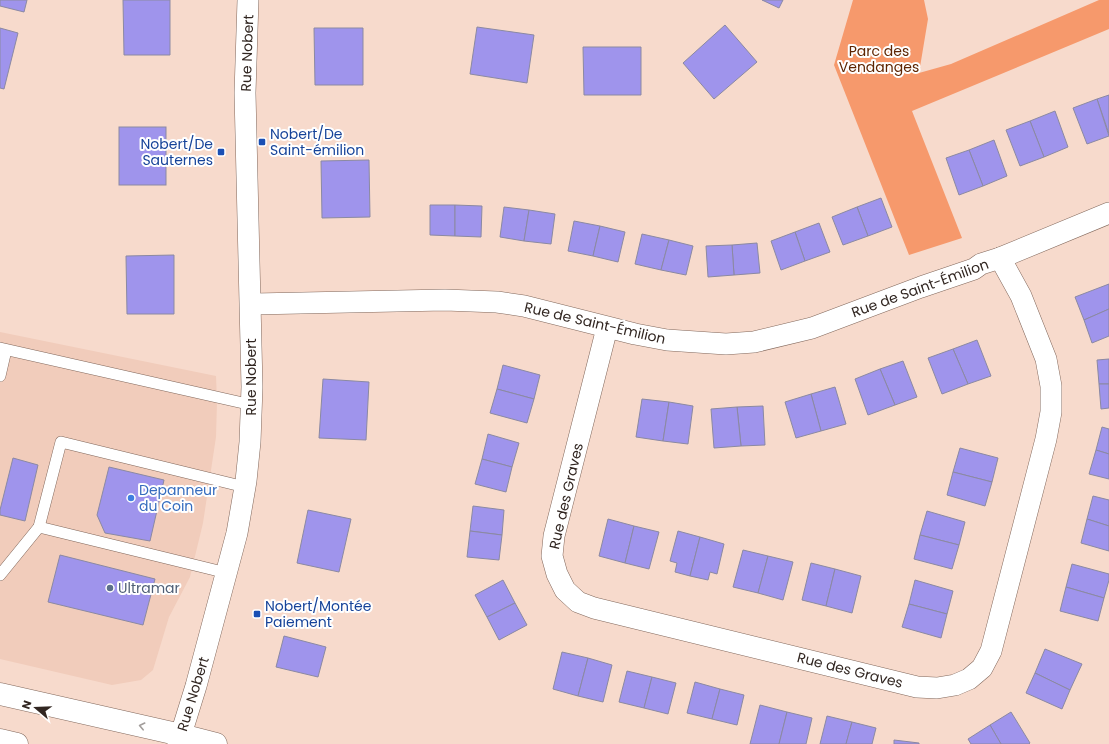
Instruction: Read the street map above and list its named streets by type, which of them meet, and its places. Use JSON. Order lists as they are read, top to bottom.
{
  "streets": {
    "street": ["Rue Nobert", "Rue de Saint-Émilion", "Rue des Graves"]
  },
  "crossings": [
    ["Rue Nobert", "Rue de Saint-Émilion"],
    ["Rue de Saint-Émilion", "Rue des Graves"]
  ],
  "parks": ["Parc des Vendanges"],
  "places": {
    "transit": ["Nobert/De Saint-émilion", "Nobert/De Sauternes", "Nobert/Montée Paiement"],
    "other": ["Depanneur du Coin", "Ultramar"]
  },
  "north": "left"
}
